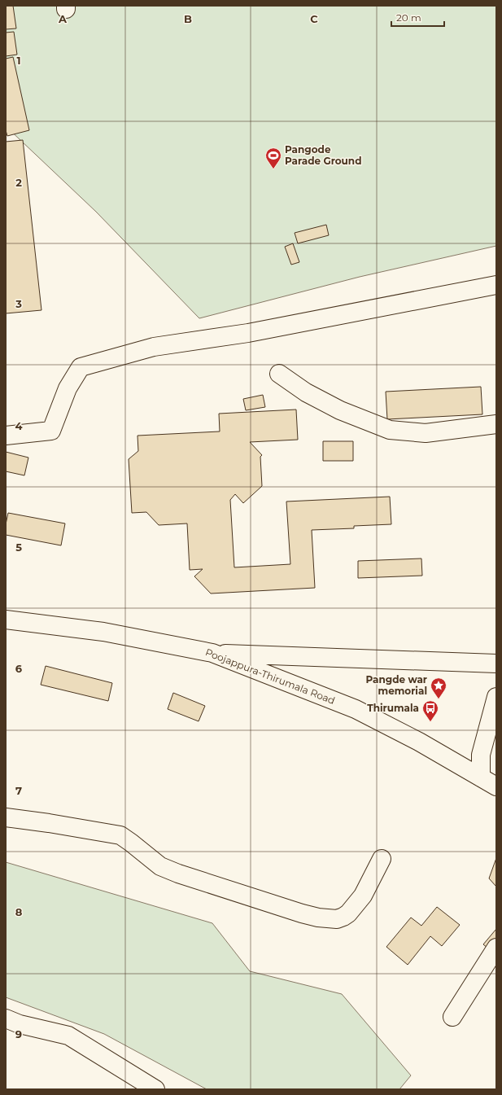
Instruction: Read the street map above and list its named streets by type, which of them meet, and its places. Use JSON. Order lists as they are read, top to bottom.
{
  "streets": {
    "main road": ["Poojappura-Thirumala Road"]
  },
  "places": {
    "sports": ["Pangode Parade Ground"],
    "place": ["Pangde war memorial"],
    "bus stop": ["Thirumala"]
  },
  "scale_bar": "20 m",
  "grid": {
    "columns": ["A", "B", "C"],
    "rows": [
      "1",
      "2",
      "3",
      "4",
      "5",
      "6",
      "7",
      "8",
      "9"
    ]
  }
}
